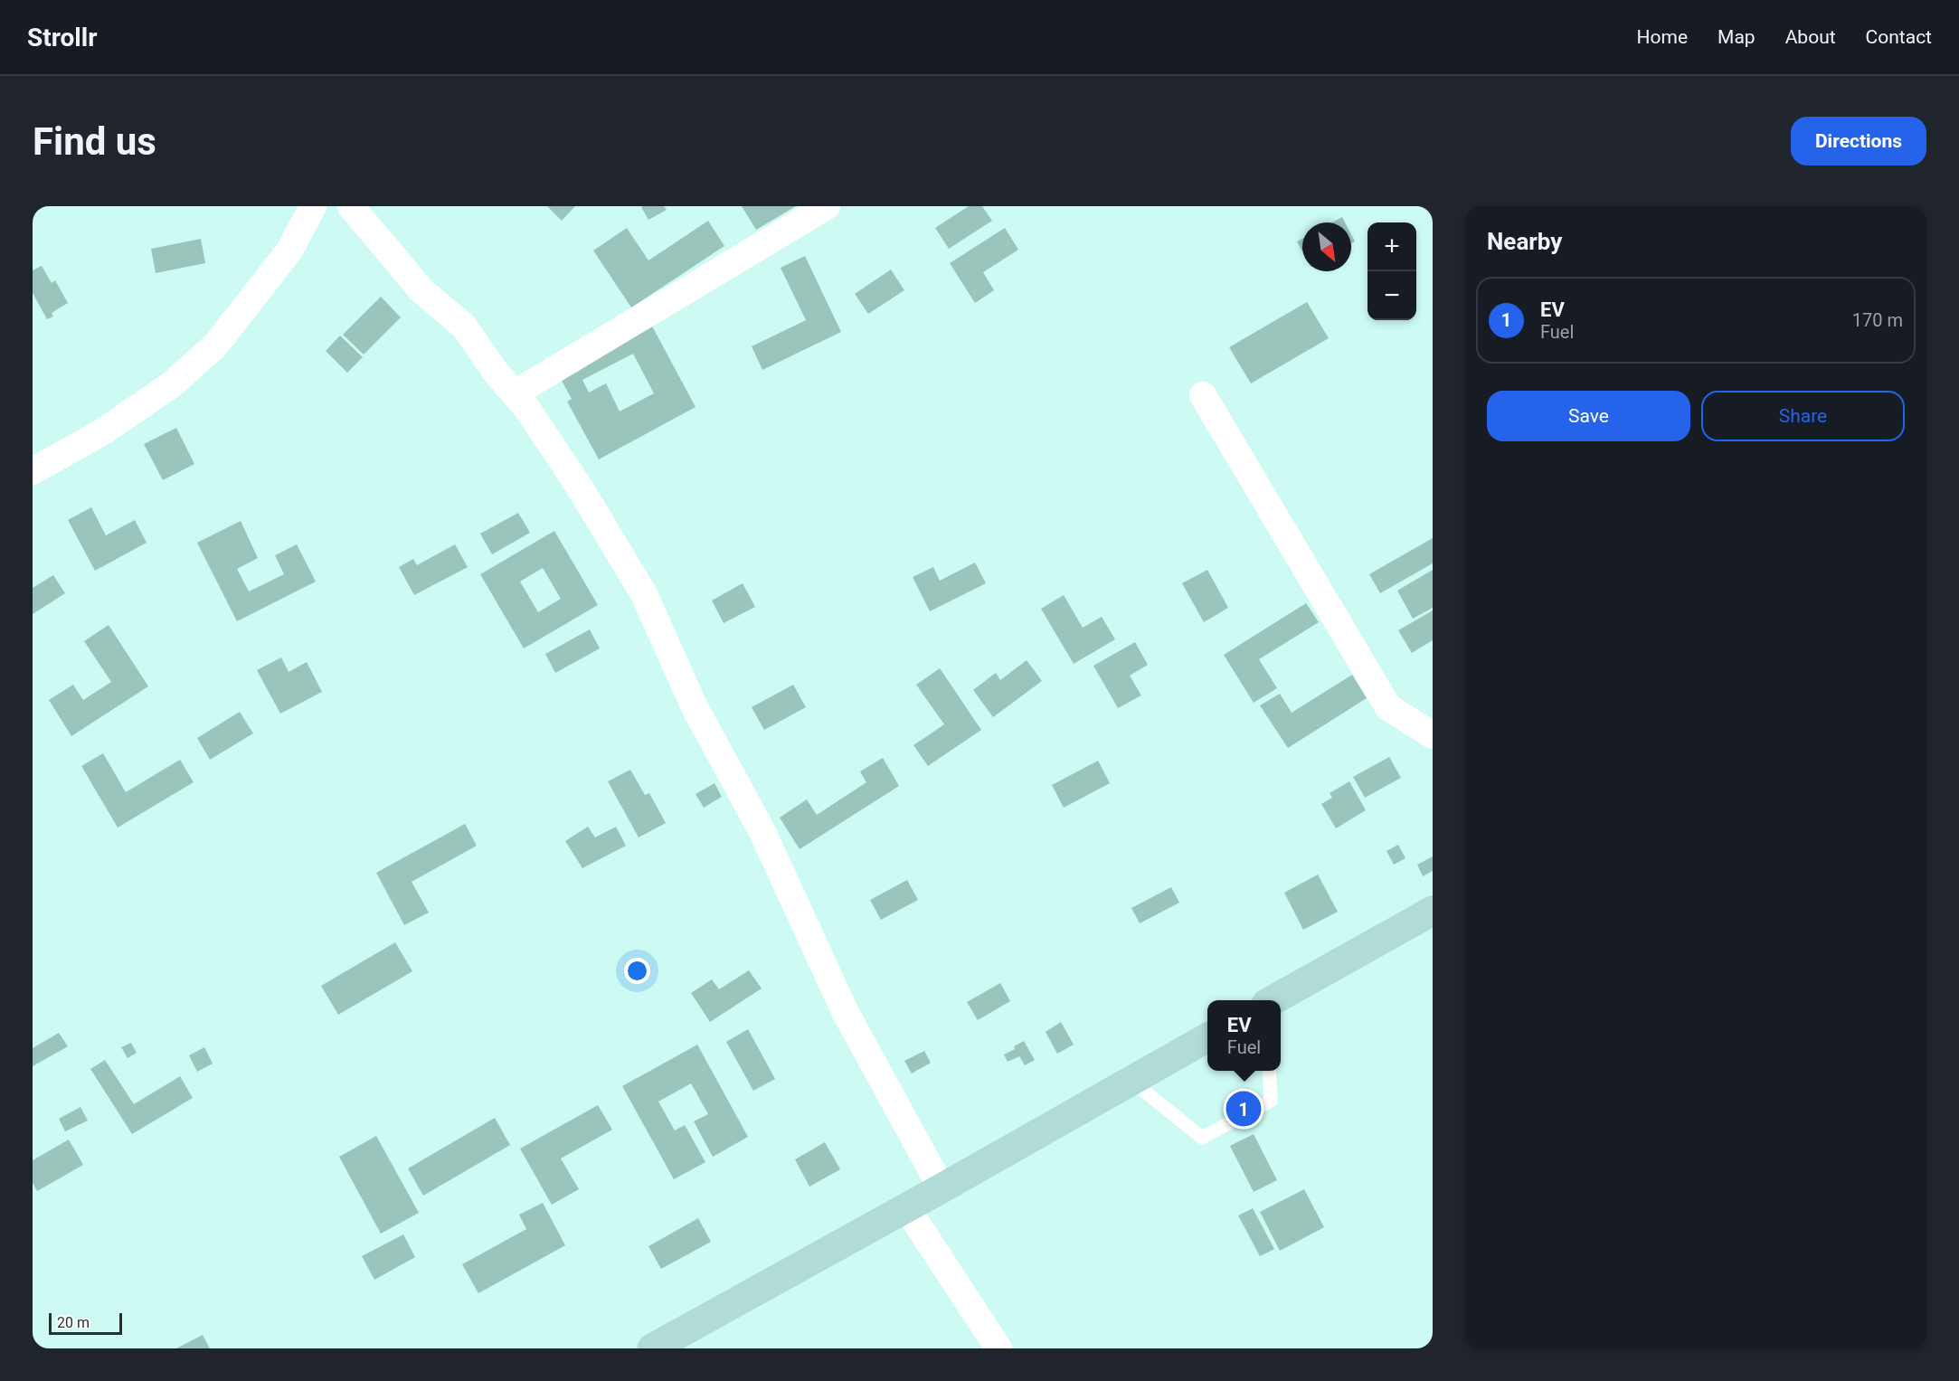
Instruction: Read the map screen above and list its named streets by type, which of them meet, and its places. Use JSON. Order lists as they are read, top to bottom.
{
  "scale_bar": "20 m",
  "north": "bottom right",
  "page": {
    "header": "Strollr",
    "nav": [
      "Home",
      "Map",
      "About",
      "Contact"
    ],
    "buttons": [
      "Directions",
      ["Save", "Share"]
    ],
    "title": "Find us",
    "heading": "Nearby",
    "map_buttons": ["+", "−"],
    "list": [
      {
        "mark": "1",
        "name": "EV",
        "note": "Fuel",
        "value": "170 m"
      }
    ],
    "popup": ["EV", "Fuel"],
    "pins": "1",
    "scale": "20 m"
  }
}
